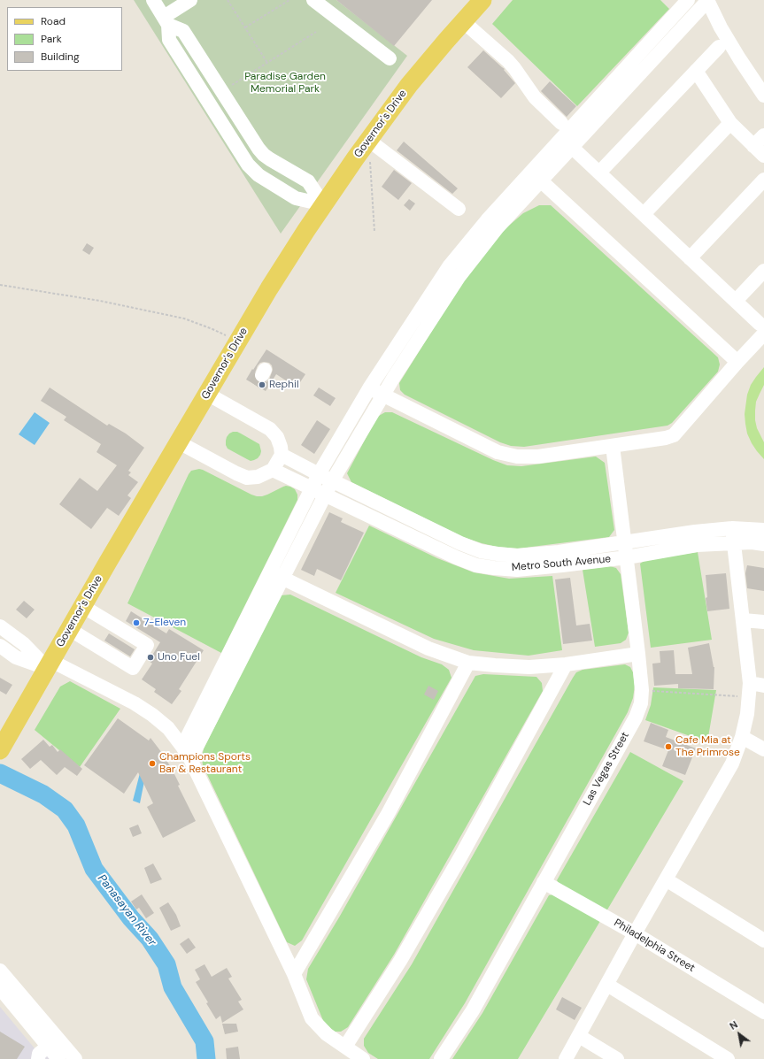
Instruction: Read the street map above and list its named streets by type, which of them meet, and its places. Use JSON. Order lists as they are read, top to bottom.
{
  "streets": {
    "main road": ["Governor's Drive"],
    "street": ["Metro South Avenue", "Las Vegas Street", "Philadelphia Street"]
  },
  "crossings": [
    ["Metro South Avenue", "Las Vegas Street"],
    ["Las Vegas Street", "Philadelphia Street"]
  ],
  "water": ["Panasayan River"],
  "parks": ["Paradise Garden Memorial Park"],
  "places": [
    "Rephil",
    "7-Eleven",
    "Uno Fuel",
    "Cafe Mia at The Primrose",
    "Champions Sports Bar & Restaurant"
  ],
  "legend": ["Road", "Park", "Building"],
  "north": "top left"
}
